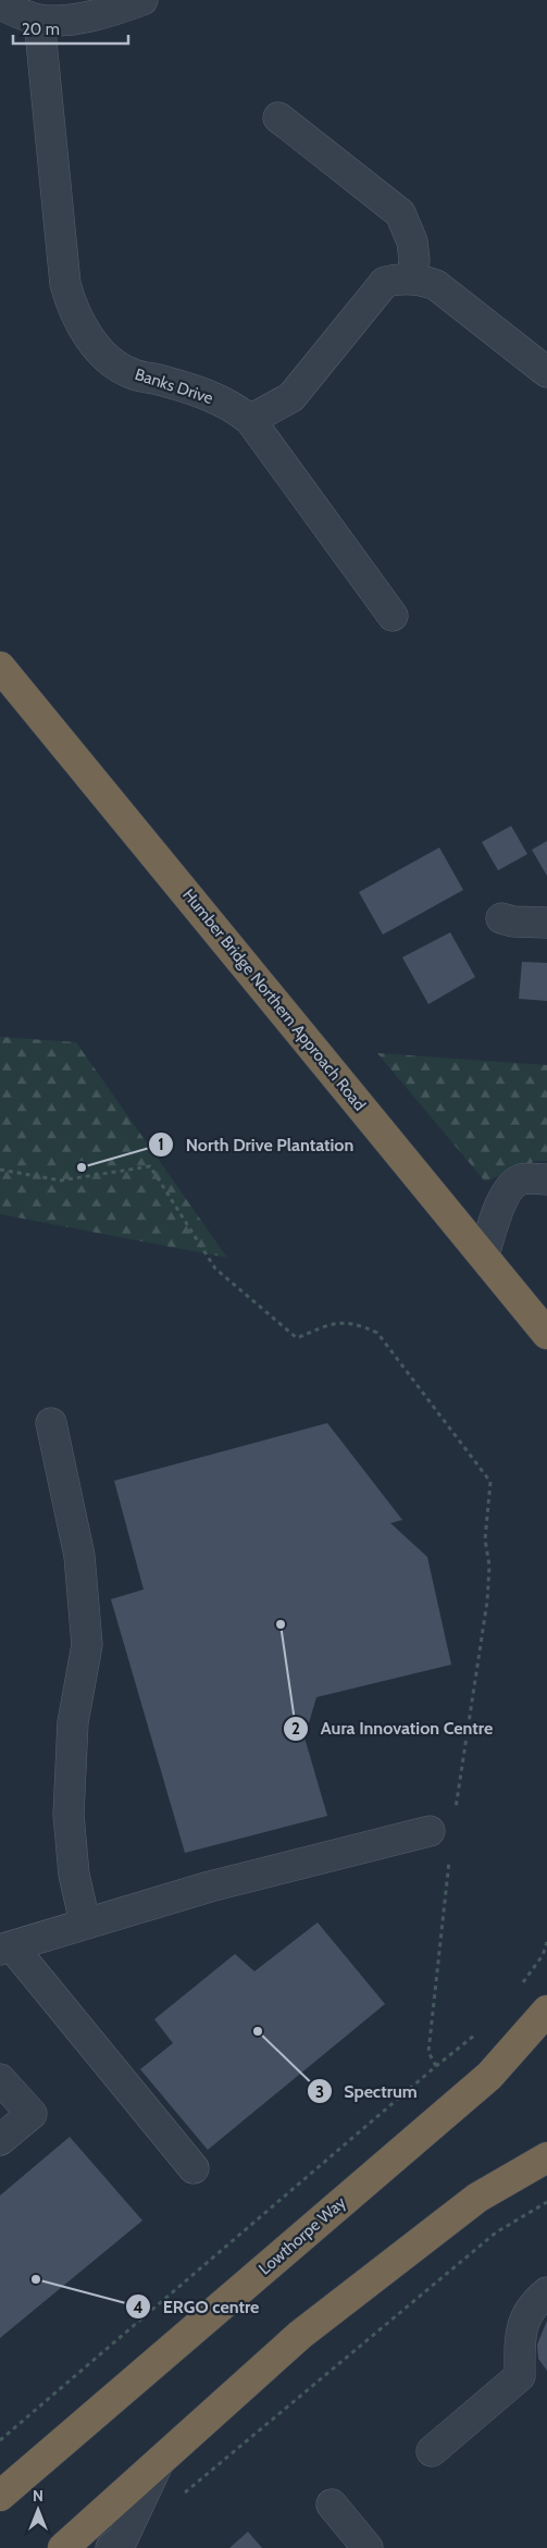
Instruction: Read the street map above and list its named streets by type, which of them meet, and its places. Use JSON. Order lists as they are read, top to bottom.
{
  "streets": {
    "highway": ["Humber Bridge Northern Approach Road", "Lowthorpe Way"],
    "street": ["Banks Drive"]
  },
  "places": [
    "North Drive Plantation",
    "Aura Innovation Centre",
    "Spectrum",
    "ERGO centre"
  ],
  "scale_bar": "20 m",
  "north": "top"
}
